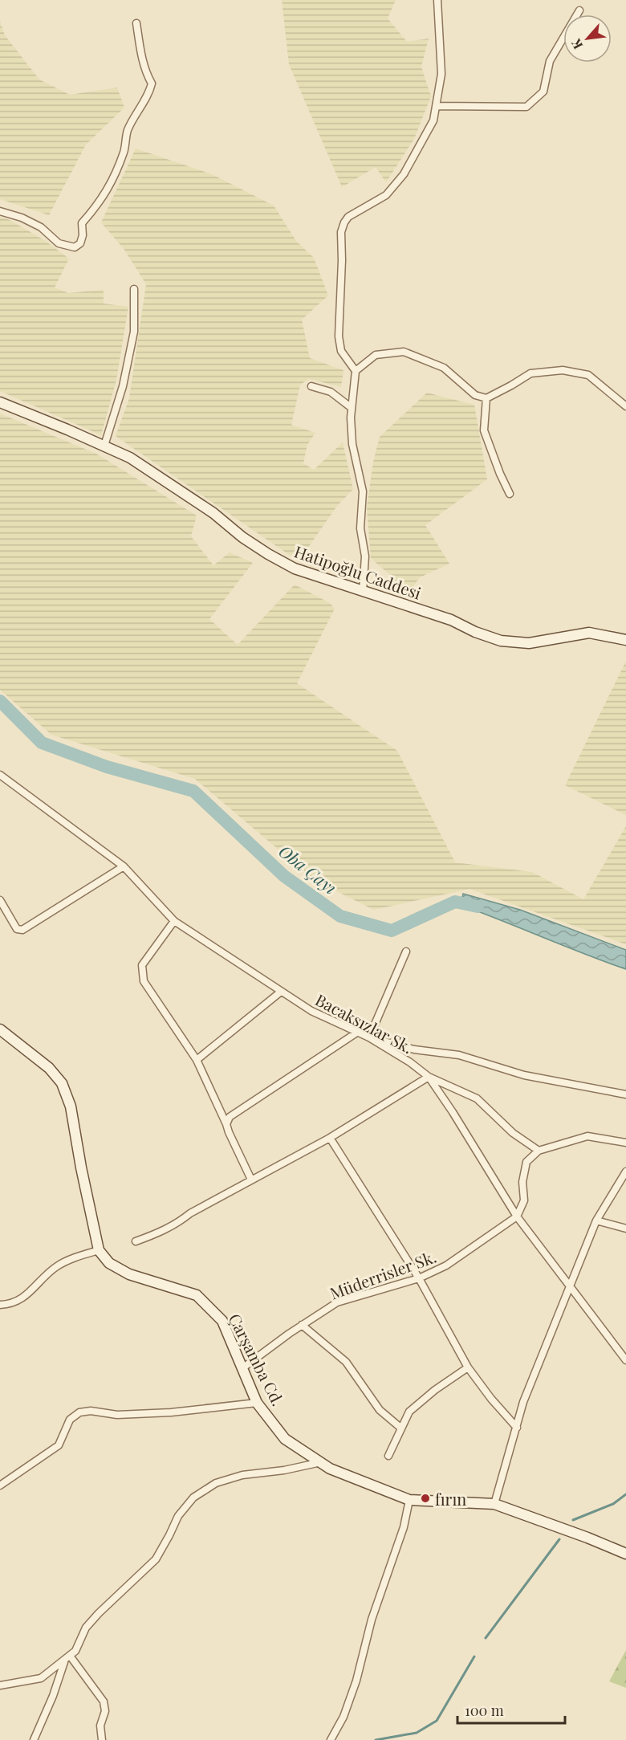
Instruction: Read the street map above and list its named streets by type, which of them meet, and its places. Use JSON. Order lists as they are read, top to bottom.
{
  "streets": {
    "street": [
      "Hatipoğlu Caddesi",
      "Bacaksızlar Sk.",
      "Müderrisler Sk.",
      "Çarşamba Cd."
    ]
  },
  "crossings": [
    ["Müderrisler Sk.", "Çarşamba Cd."]
  ],
  "water": ["Oba Çayı"],
  "places": ["fırın"],
  "scale_bar": "100 m",
  "north": "bottom left"
}
